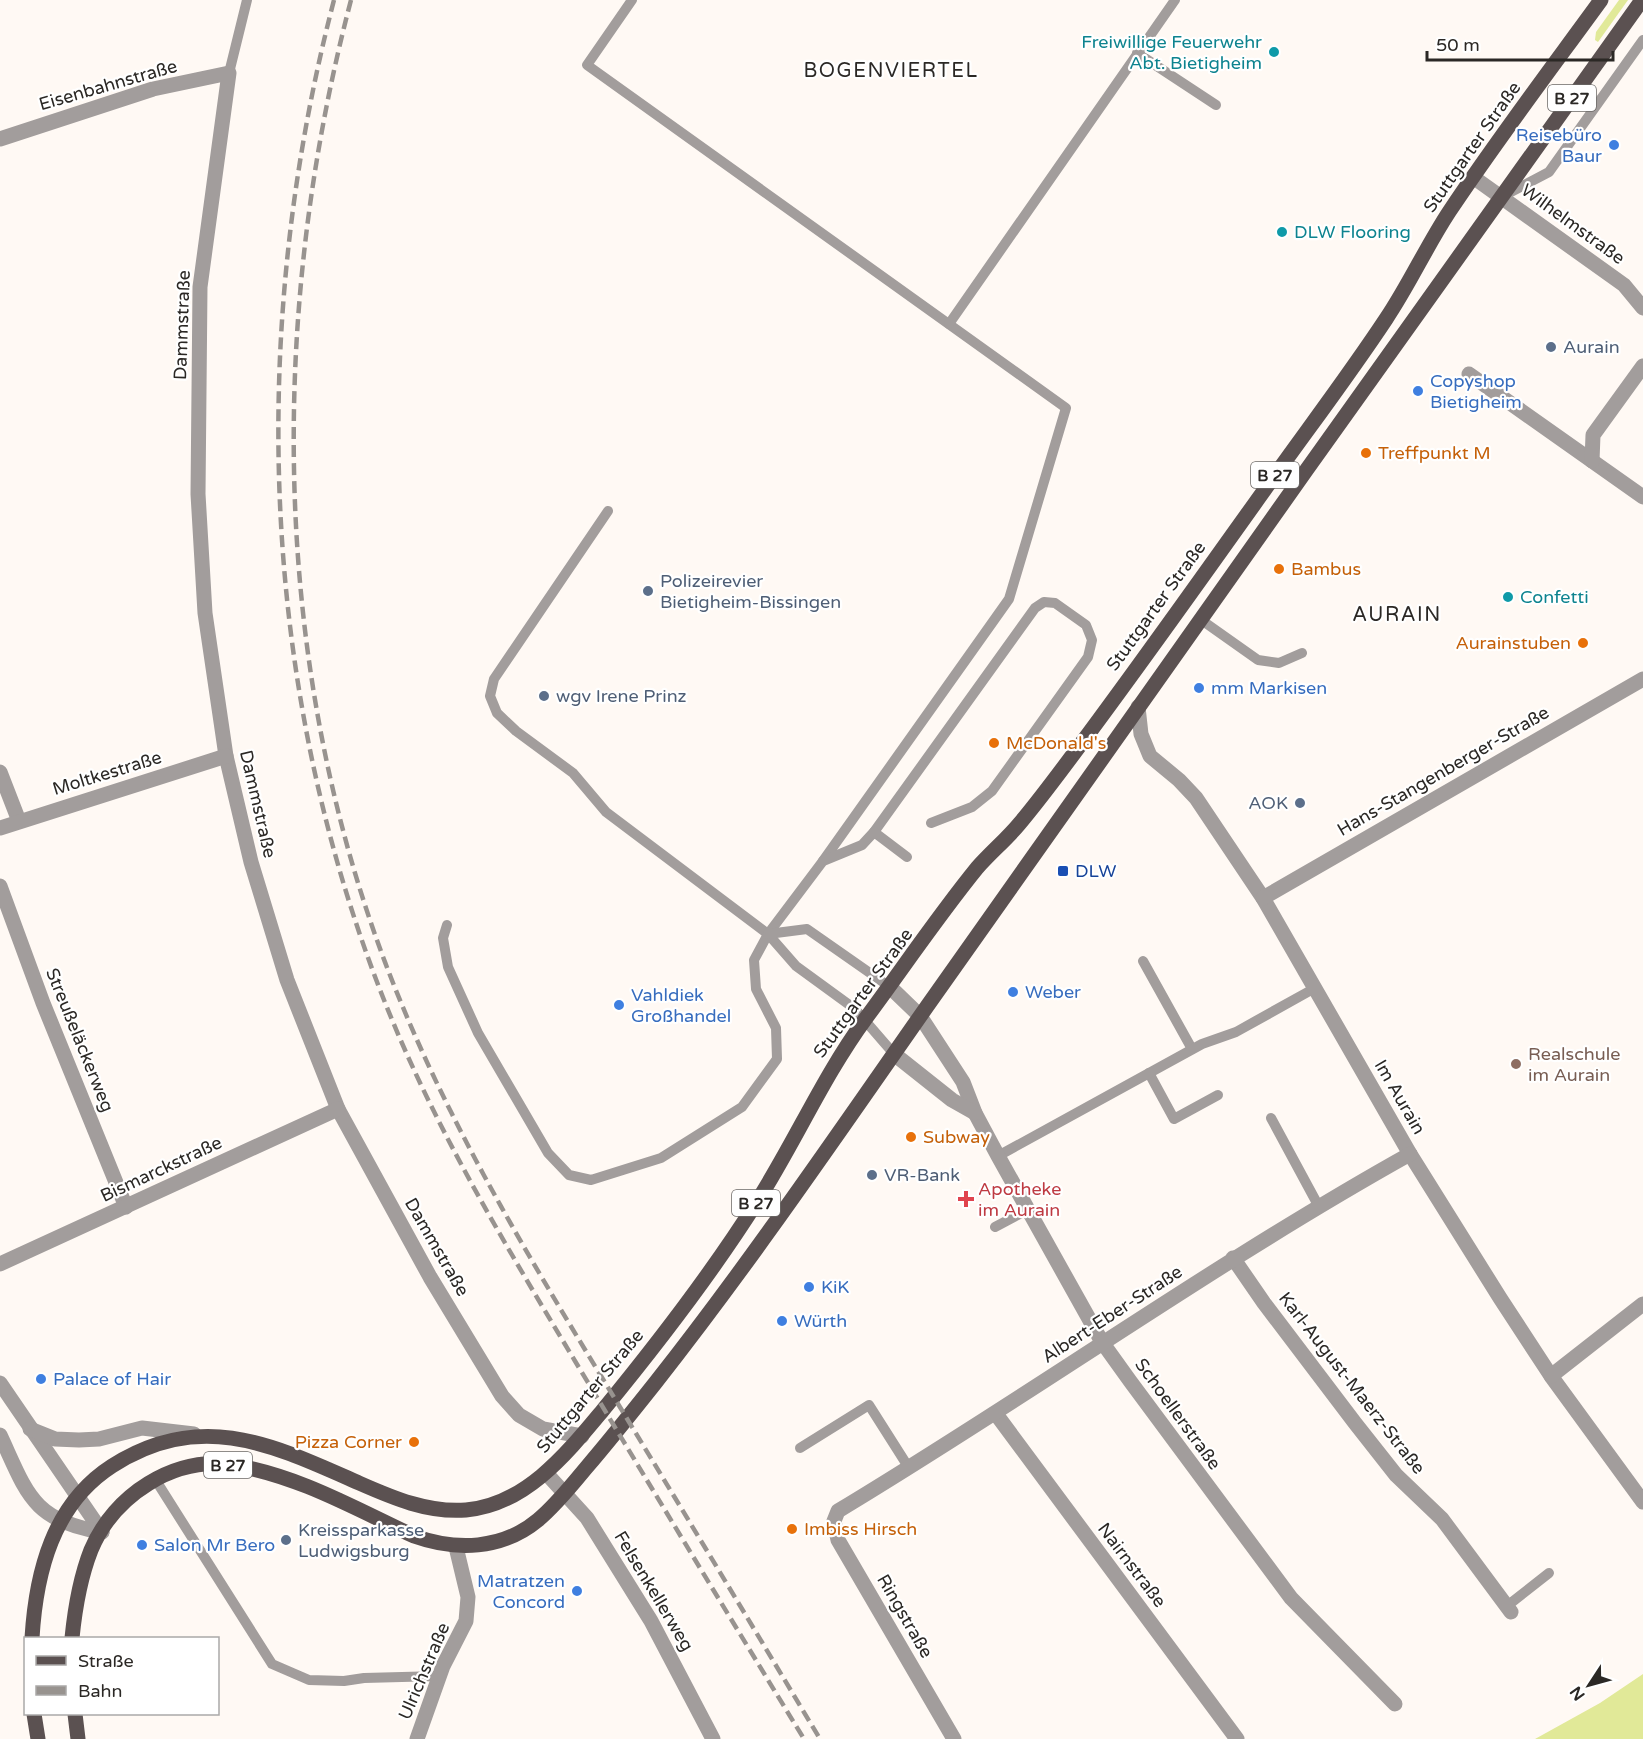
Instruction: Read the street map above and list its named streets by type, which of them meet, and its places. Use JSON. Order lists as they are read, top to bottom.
{
  "streets": {
    "main road": ["B 27", "Stuttgarter Straße"],
    "street": [
      "Eisenbahnstraße",
      "Wilhelmstraße",
      "Dammstraße",
      "Hans-Stangenberger-Straße",
      "Moltkestraße",
      "Streußeläckerweg",
      "Im Aurain",
      "Bismarckstraße",
      "Albert-Eber-Straße",
      "Karl-August-Maerz-Straße",
      "Schoellerstraße",
      "Nairnstraße",
      "Felsenkellerweg",
      "Ringstraße",
      "Ulrichstraße"
    ]
  },
  "crossings": [
    ["Eisenbahnstraße", "Dammstraße"],
    ["B 27", "Wilhelmstraße"],
    ["B 27", "Im Aurain"],
    ["B 27", "Schoellerstraße"],
    ["B 27", "Felsenkellerweg"],
    ["B 27", "Ulrichstraße"],
    ["Stuttgarter Straße", "Wilhelmstraße"],
    ["Stuttgarter Straße", "Dammstraße"],
    ["Stuttgarter Straße", "Schoellerstraße"],
    ["Stuttgarter Straße", "Felsenkellerweg"],
    ["Dammstraße", "Moltkestraße"],
    ["Dammstraße", "Bismarckstraße"],
    ["Hans-Stangenberger-Straße", "Im Aurain"],
    ["Streußeläckerweg", "Bismarckstraße"],
    ["Im Aurain", "Albert-Eber-Straße"],
    ["Albert-Eber-Straße", "Karl-August-Maerz-Straße"],
    ["Albert-Eber-Straße", "Schoellerstraße"],
    ["Albert-Eber-Straße", "Nairnstraße"],
    ["Albert-Eber-Straße", "Ringstraße"]
  ],
  "districts": ["BOGENVIERTEL", "AURAIN"],
  "places": {
    "other": [
      "Freiwillige Feuerwehr Abt. Bietigheim",
      "Reisebüro Baur",
      "DLW Flooring",
      "Aurain",
      "Copyshop Bietigheim",
      "Treffpunkt M",
      "Bambus",
      "Polizeirevier Bietigheim-Bissingen",
      "Confetti",
      "Aurainstuben",
      "mm Markisen",
      "wgv Irene Prinz",
      "McDonald's",
      "AOK",
      "Weber",
      "Vahldiek Großhandel",
      "Realschule im Aurain",
      "Subway",
      "VR-Bank",
      "KiK",
      "Würth",
      "Palace of Hair",
      "Pizza Corner",
      "Imbiss Hirsch",
      "Kreissparkasse Ludwigsburg",
      "Salon Mr Bero",
      "Matratzen Concord"
    ],
    "transit": ["DLW"],
    "health": ["Apotheke im Aurain"]
  },
  "legend": ["Straße", "Bahn"],
  "scale_bar": "50 m",
  "north": "bottom left"
}
